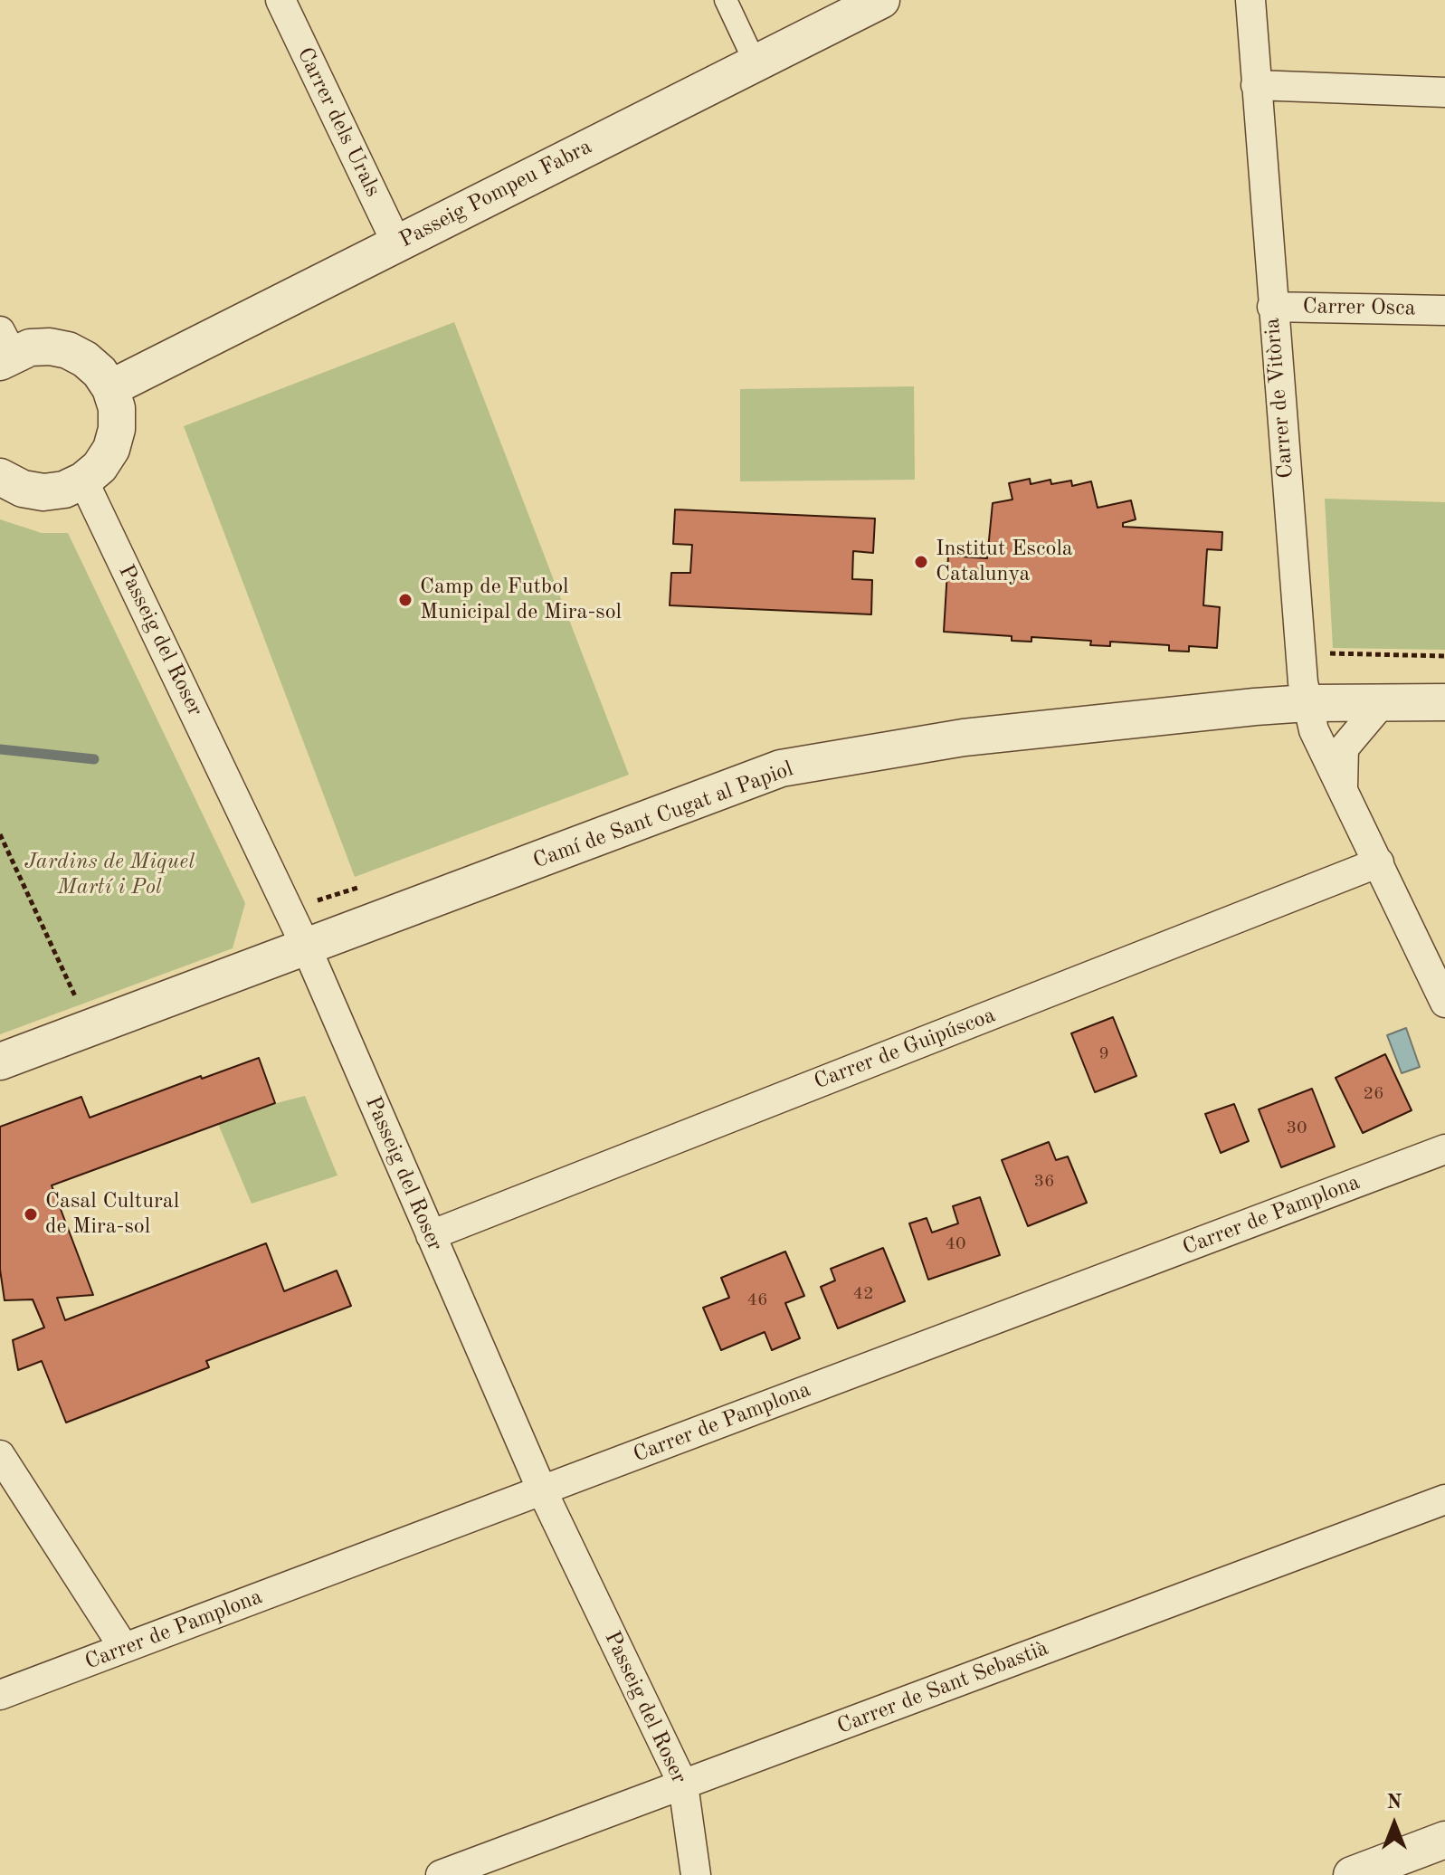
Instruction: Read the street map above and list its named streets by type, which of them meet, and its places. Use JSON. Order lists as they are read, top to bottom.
{
  "streets": {
    "street": [
      "Carrer dels Urals",
      "Passeig Pompeu Fabra",
      "Carrer Osca",
      "Carrer de Vitòria",
      "Passeig del Roser",
      "Camí de Sant Cugat al Papiol",
      "Carrer de Guipúscoa",
      "Carrer de Pamplona",
      "Carrer de Sant Sebastià"
    ]
  },
  "crossings": [
    ["Carrer dels Urals", "Passeig Pompeu Fabra"],
    ["Carrer Osca", "Carrer de Vitòria"],
    ["Carrer de Vitòria", "Camí de Sant Cugat al Papiol"],
    ["Carrer de Vitòria", "Carrer de Guipúscoa"],
    ["Passeig del Roser", "Camí de Sant Cugat al Papiol"],
    ["Passeig del Roser", "Carrer de Guipúscoa"],
    ["Passeig del Roser", "Carrer de Pamplona"],
    ["Passeig del Roser", "Carrer de Sant Sebastià"]
  ],
  "parks": ["Jardins de Miquel Martí i Pol"],
  "places": ["Institut Escola Catalunya", "Camp de Futbol Municipal de Mira-sol", "Casal Cultural de Mira-sol"],
  "house_numbers": [
    "9",
    "26",
    "30",
    "36",
    "40",
    "42",
    "46"
  ],
  "north": "top"
}
